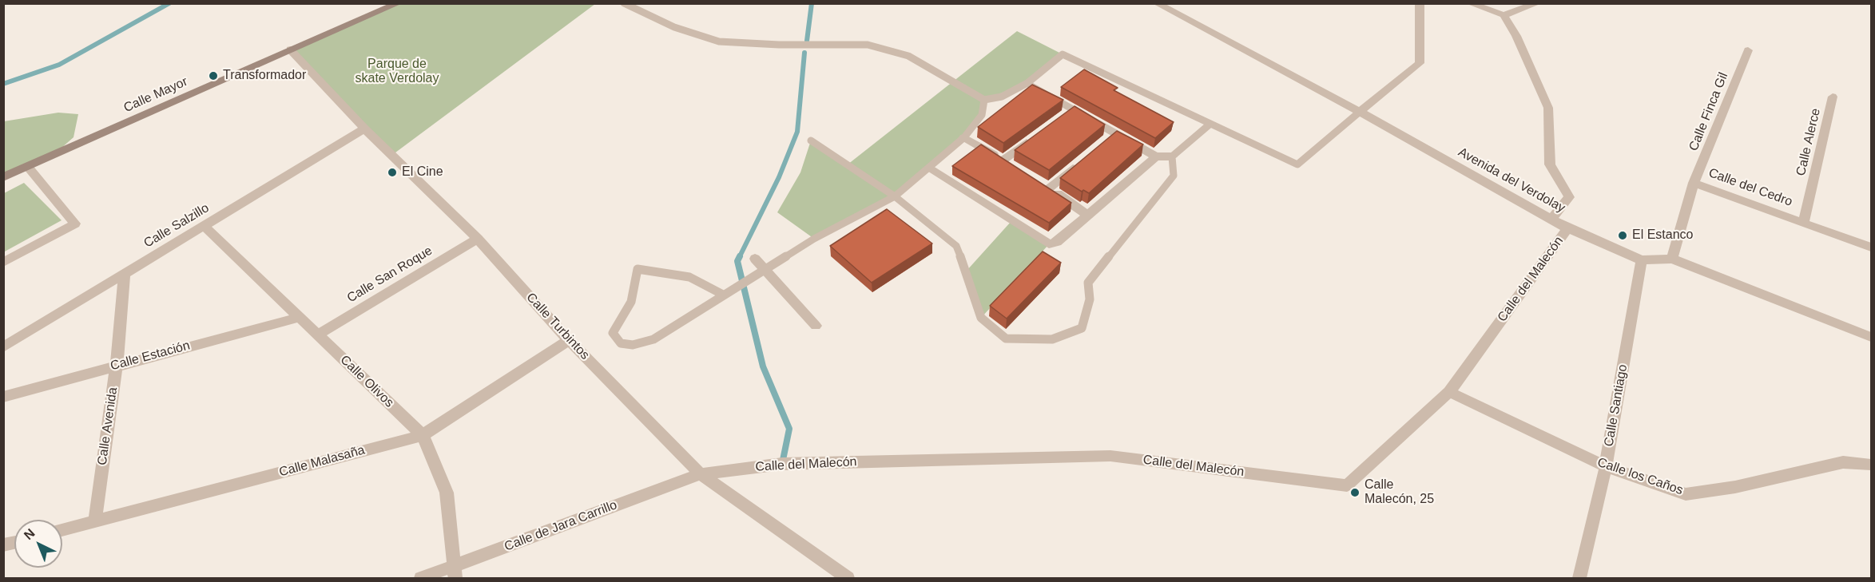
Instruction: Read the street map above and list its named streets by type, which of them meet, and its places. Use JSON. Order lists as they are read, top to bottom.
{
  "streets": {
    "main road": ["Calle Mayor"],
    "street": [
      "Calle Finca Gil",
      "Calle Alerce",
      "Avenida del Verdolay",
      "Calle del Cedro",
      "Calle Salzillo",
      "Calle San Roque",
      "Calle del Malecón",
      "Calle Turbintos",
      "Calle Estación",
      "Calle Olivos",
      "Calle Santiago",
      "Calle Avenida",
      "Calle Malasaña",
      "Calle los Caños",
      "Calle de Jara Carrillo"
    ]
  },
  "crossings": [
    ["Calle Mayor", "Calle Turbintos"],
    ["Calle Finca Gil", "Calle del Cedro"],
    ["Calle Alerce", "Calle del Cedro"],
    ["Avenida del Verdolay", "Calle del Cedro"],
    ["Avenida del Verdolay", "Calle del Malecón"],
    ["Avenida del Verdolay", "Calle Santiago"],
    ["Calle Salzillo", "Calle Turbintos"],
    ["Calle Salzillo", "Calle Olivos"],
    ["Calle Salzillo", "Calle Avenida"],
    ["Calle San Roque", "Calle Turbintos"],
    ["Calle San Roque", "Calle Olivos"],
    ["Calle del Malecón", "Calle Turbintos"],
    ["Calle del Malecón", "Calle los Caños"],
    ["Calle del Malecón", "Calle de Jara Carrillo"],
    ["Calle Turbintos", "Calle Malasaña"],
    ["Calle Turbintos", "Calle de Jara Carrillo"],
    ["Calle Estación", "Calle Olivos"],
    ["Calle Estación", "Calle Avenida"],
    ["Calle Olivos", "Calle Malasaña"],
    ["Calle Olivos", "Calle de Jara Carrillo"],
    ["Calle Santiago", "Calle los Caños"],
    ["Calle Avenida", "Calle Malasaña"]
  ],
  "parks": ["Parque de skate Verdolay"],
  "places": [
    "Transformador",
    "El Cine",
    "El Estanco",
    "Calle Malecón, 25"
  ],
  "north": "top left"
}
